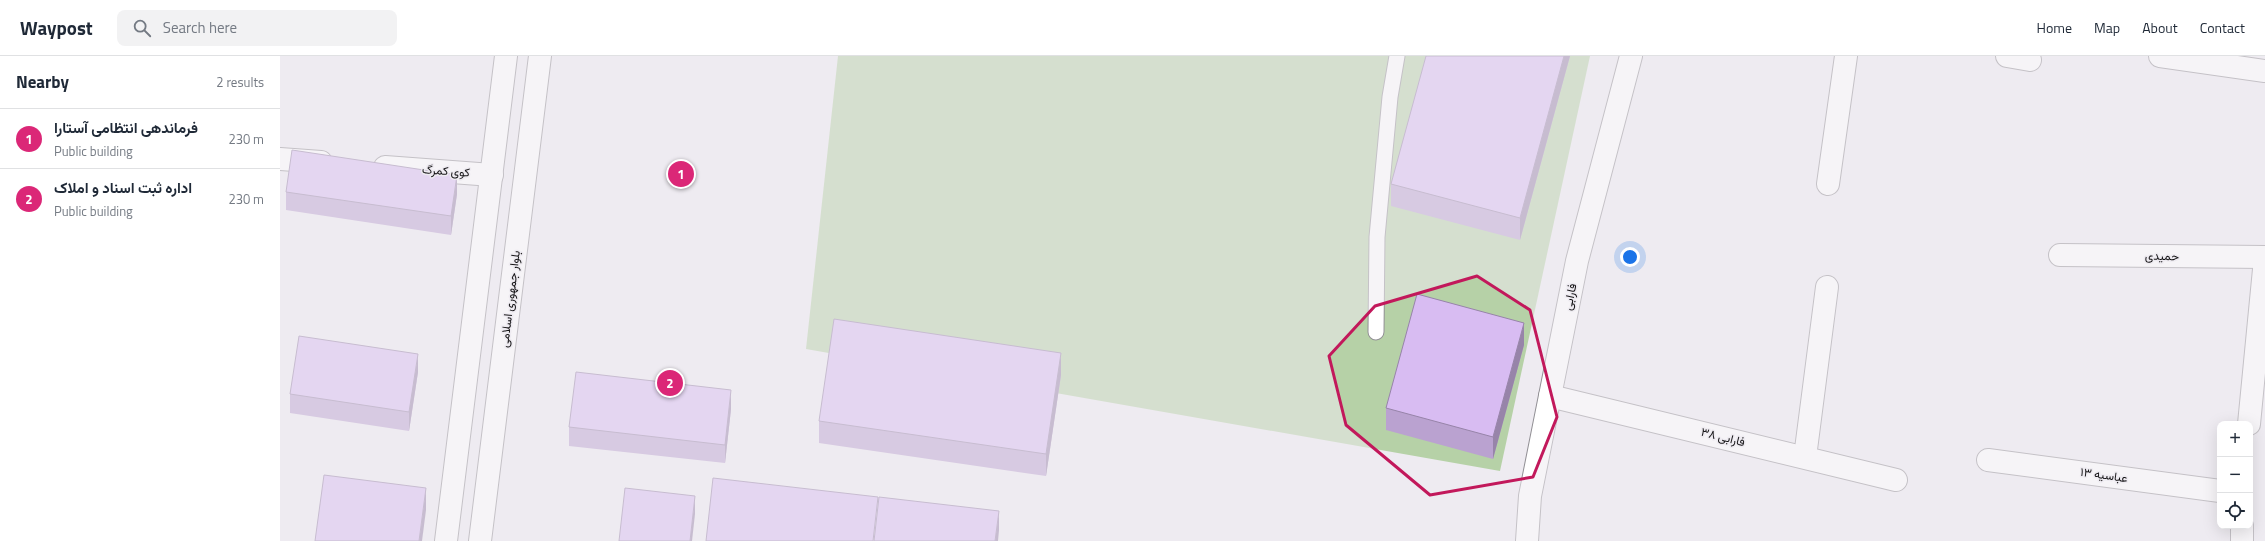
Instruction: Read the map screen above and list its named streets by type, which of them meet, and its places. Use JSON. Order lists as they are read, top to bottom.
{
  "streets": {
    "street": [
      "کوی کمرگ",
      "حمیدی",
      "فارابی",
      "بلوار جمهوری اسلامی",
      "فارابی ۳۸",
      "عباسیه ۱۳"
    ]
  },
  "crossings": [
    ["فارابی", "فارابی ۳۸"]
  ],
  "page": {
    "header": "Waypost",
    "search": "Search here",
    "nav": [
      "Home",
      "Map",
      "About",
      "Contact"
    ],
    "heading": ["Nearby", "2 results"],
    "list": [
      {
        "mark": "1",
        "name": "فرماندهی انتظامی آستارا",
        "note": "Public building",
        "value": "230 m"
      },
      {
        "mark": "2",
        "name": "اداره ثبت اسناد و املاک",
        "note": "Public building",
        "value": "230 m"
      }
    ],
    "pins": ["1", "2"],
    "map_buttons": ["+", "−"]
  }
}
